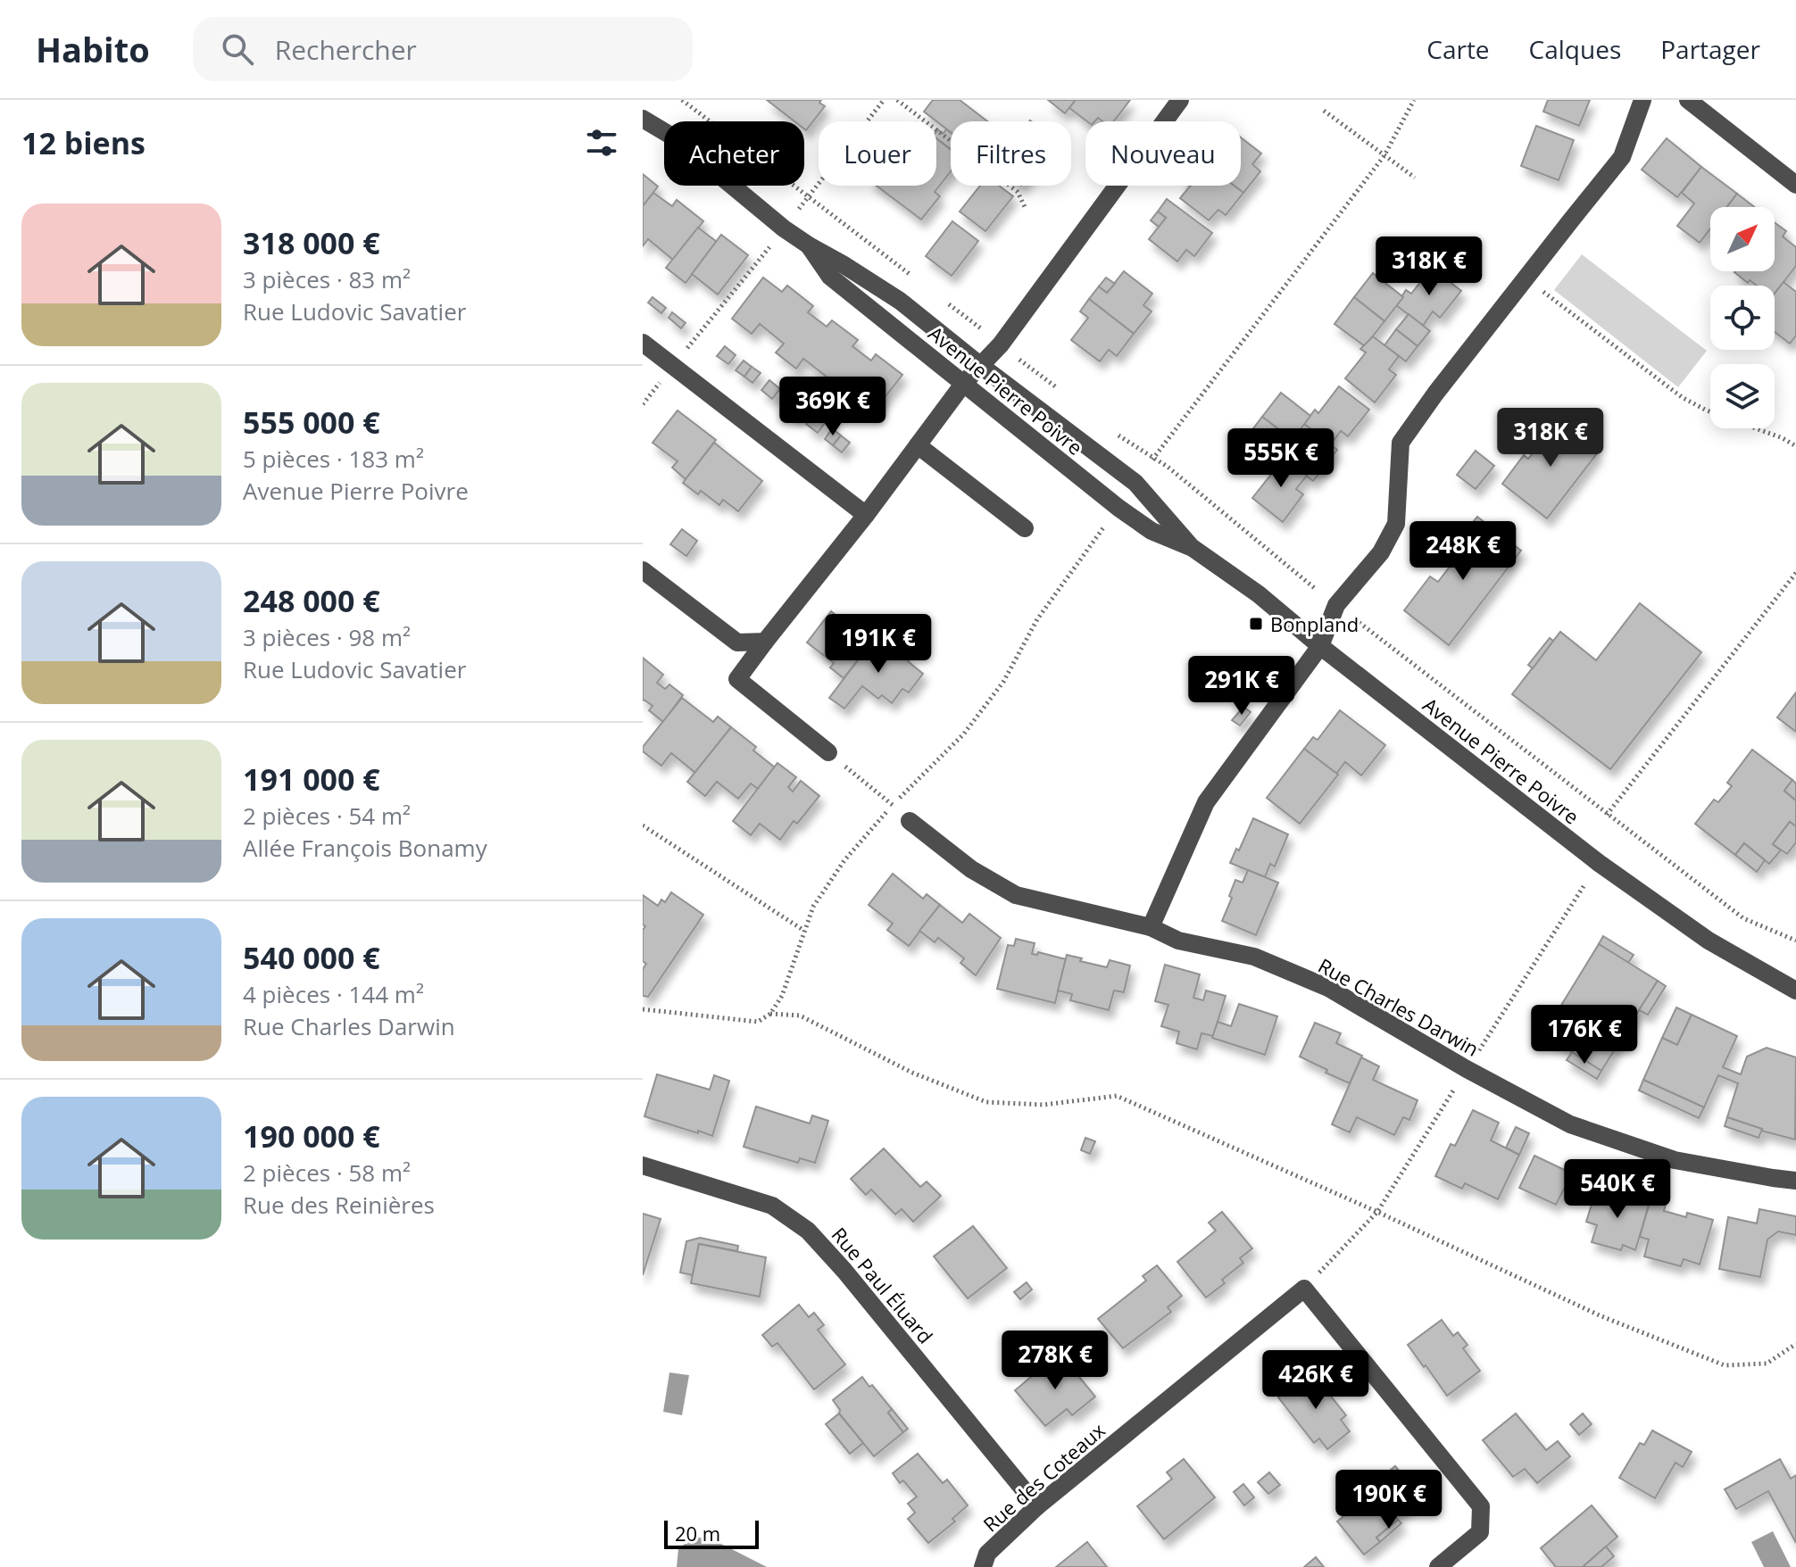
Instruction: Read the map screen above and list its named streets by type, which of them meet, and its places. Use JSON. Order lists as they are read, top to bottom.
{
  "streets": {
    "street": [
      "Avenue Pierre Poivre",
      "Rue Charles Darwin",
      "Rue Paul Éluard",
      "Rue des Coteaux"
    ]
  },
  "crossings": [
    ["Rue Paul Éluard", "Rue des Coteaux"]
  ],
  "places": {
    "transit": ["Bonpland"]
  },
  "scale_bar": "20 m",
  "north": "top right",
  "page": {
    "header": "Habito",
    "search": "Rechercher",
    "nav": ["Carte", "Calques", "Partager"],
    "heading": "12 biens",
    "chip": [
      "Acheter",
      "Louer",
      "Filtres",
      "Nouveau"
    ],
    "list": [
      {
        "name": "318 000 €",
        "note": "3 pièces · 83 m² · Rue Ludovic Savatier"
      },
      {
        "name": "555 000 €",
        "note": "5 pièces · 183 m² · Avenue Pierre Poivre"
      },
      {
        "name": "248 000 €",
        "note": "3 pièces · 98 m² · Rue Ludovic Savatier"
      },
      {
        "name": "191 000 €",
        "note": "2 pièces · 54 m² · Allée François Bonamy"
      },
      {
        "name": "540 000 €",
        "note": "4 pièces · 144 m² · Rue Charles Darwin"
      },
      {
        "name": "190 000 €",
        "note": "2 pièces · 58 m² · Rue des Reinières"
      }
    ],
    "price": [
      "318K €",
      "369K €",
      "318K €",
      "555K €",
      "248K €",
      "191K €",
      "291K €",
      "176K €",
      "540K €",
      "278K €",
      "426K €",
      "190K €"
    ],
    "scale": "20 m"
  }
}
